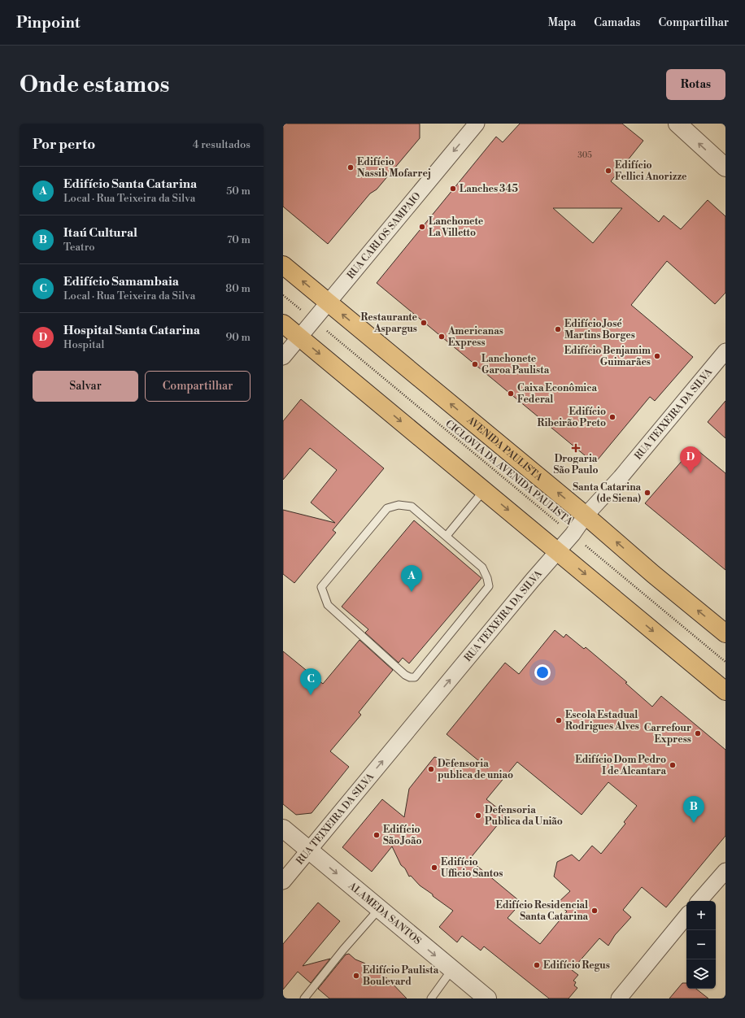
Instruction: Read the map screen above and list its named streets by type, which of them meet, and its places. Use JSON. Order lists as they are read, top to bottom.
{
  "streets": {
    "main road": ["AVENIDA PAULISTA"],
    "street": ["RUA CARLOS SAMPAIO", "RUA TEIXEIRA DA SILVA", "ALAMEDA SANTOS"],
    "path": ["CICLOVIA DA AVENIDA PAULISTA"]
  },
  "crossings": [
    ["RUA CARLOS SAMPAIO", "AVENIDA PAULISTA"],
    ["RUA CARLOS SAMPAIO", "CICLOVIA DA AVENIDA PAULISTA"],
    ["RUA TEIXEIRA DA SILVA", "AVENIDA PAULISTA"],
    ["RUA TEIXEIRA DA SILVA", "CICLOVIA DA AVENIDA PAULISTA"],
    ["RUA TEIXEIRA DA SILVA", "ALAMEDA SANTOS"]
  ],
  "one_way": ["RUA CARLOS SAMPAIO", "RUA TEIXEIRA DA SILVA", "ALAMEDA SANTOS"],
  "places": {
    "other": [
      "Edifício Nassib Mofarrej",
      "Edifício Fellici Anorizze",
      "Lanches 345",
      "Lanchonete La Villetto",
      "Restaurante Aspargus",
      "Edifício José Martins Borges",
      "Americanas Express",
      "Edifício Benjamim Guimarães",
      "Lanchonete Garoa Paulista",
      "Caixa Econômica Federal",
      "Edifício Ribeirão Preto",
      "Santa Catarina (de Siena)",
      "Escola Estadual Rodrigues Alves",
      "Carrefour Express",
      "Edifício Dom Pedro I de Alcantara",
      "Defensoria publica de uniao",
      "Defensoria Publica da União",
      "Edifício São João",
      "Edifício Ufficio Santos",
      "Edifício Residencial Santa Catarina",
      "Edifício Regus",
      "Edifício Paulista Boulevard"
    ],
    "health": ["Drogaria São Paulo"]
  },
  "house_numbers": ["305"],
  "page": {
    "header": "Pinpoint",
    "nav": ["Mapa", "Camadas", "Compartilhar"],
    "buttons": [
      "Rotas",
      ["Salvar", "Compartilhar"]
    ],
    "title": "Onde estamos",
    "heading": ["Por perto", "4 resultados"],
    "list": [
      {
        "mark": "A",
        "name": "Edifício Santa Catarina",
        "note": "Local · Rua Teixeira da Silva",
        "value": "50 m"
      },
      {
        "mark": "B",
        "name": "Itaú Cultural",
        "note": "Teatro",
        "value": "70 m"
      },
      {
        "mark": "C",
        "name": "Edifício Samambaia",
        "note": "Local · Rua Teixeira da Silva",
        "value": "80 m"
      },
      {
        "mark": "D",
        "name": "Hospital Santa Catarina",
        "note": "Hospital",
        "value": "90 m"
      }
    ],
    "pins": [
      "D",
      "A",
      "C",
      "B"
    ],
    "map_buttons": ["+", "−"]
  }
}
